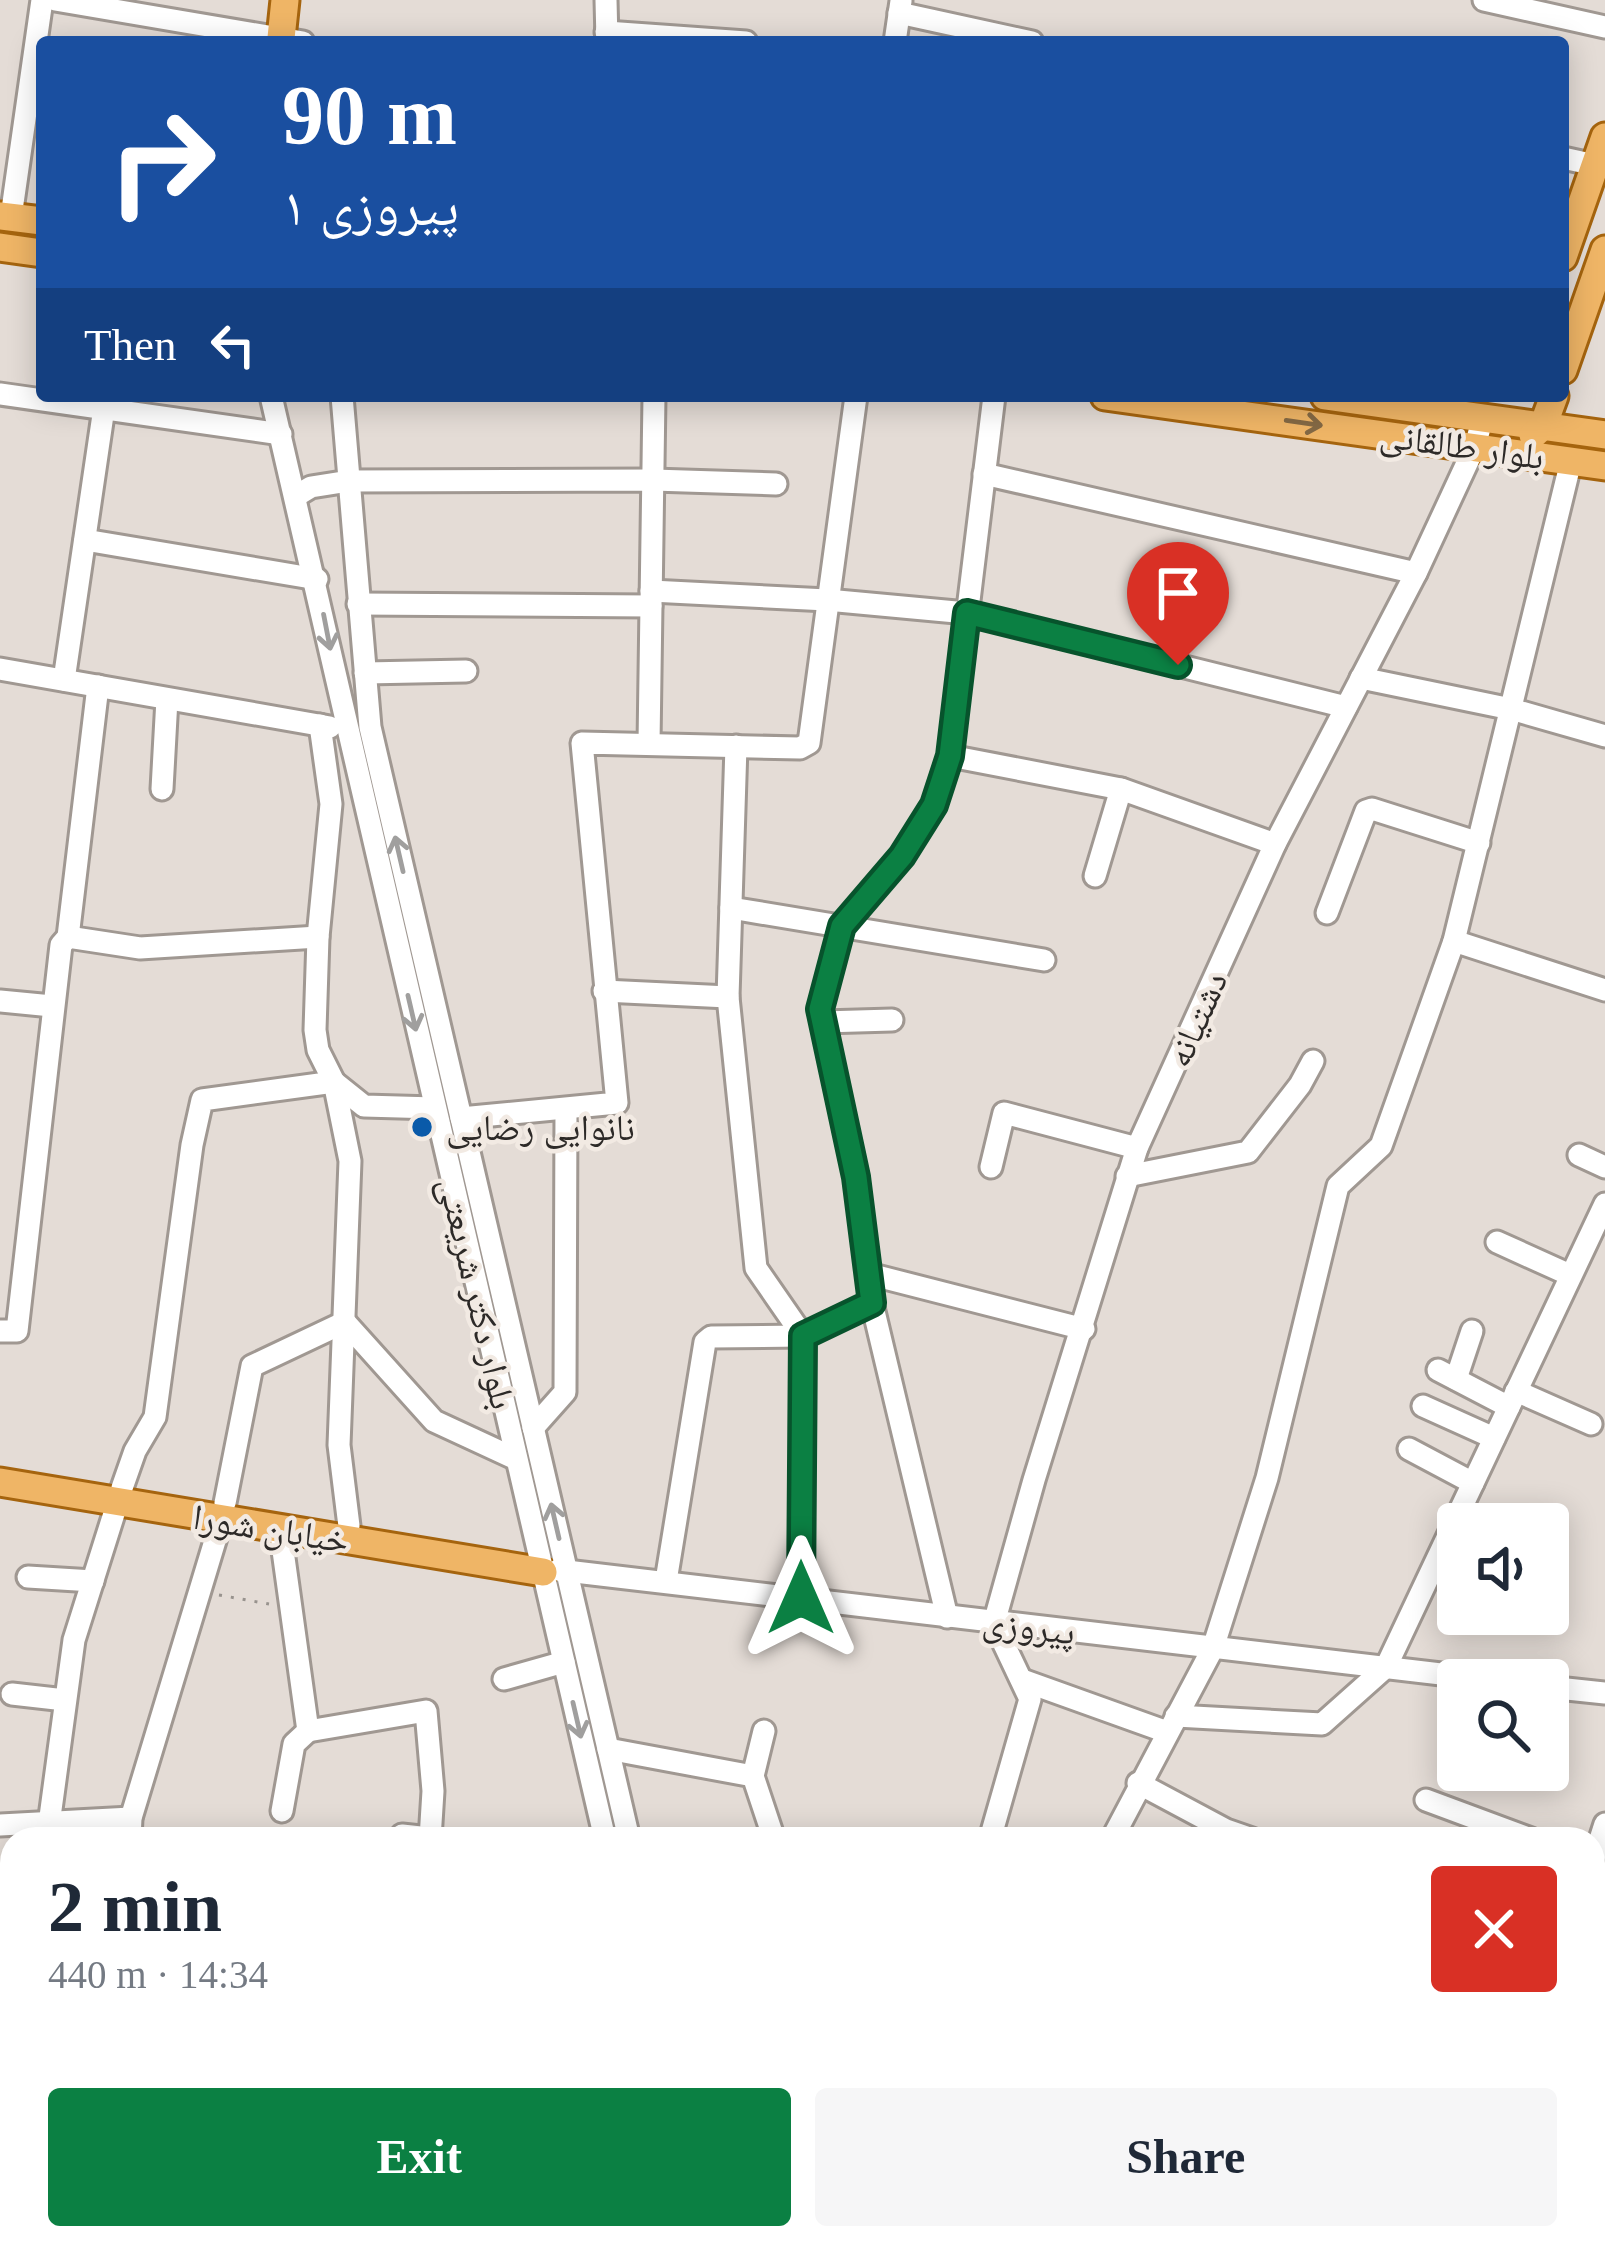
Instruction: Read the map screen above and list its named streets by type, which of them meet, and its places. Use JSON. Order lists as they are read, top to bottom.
{
  "streets": {
    "main road": ["بلوار طالقانی", "خیابان شورا"],
    "street": ["دشتیانه", "بلوار دکتر شریعتی", "پیروزی"]
  },
  "crossings": [
    ["بلوار طالقانی", "دشتیانه"],
    ["دشتیانه", "پیروزی"],
    ["بلوار دکتر شریعتی", "خیابان شورا"],
    ["بلوار دکتر شریعتی", "پیروزی"],
    ["خیابان شورا", "پیروزی"]
  ],
  "places": ["نانوایی رضایی"],
  "page": {
    "turn": ["90 m", "پیروزی ۱"],
    "then": "Then",
    "heading": ["2 min", "440 m · 14:34"],
    "buttons": ["Exit", "Share"]
  }
}
